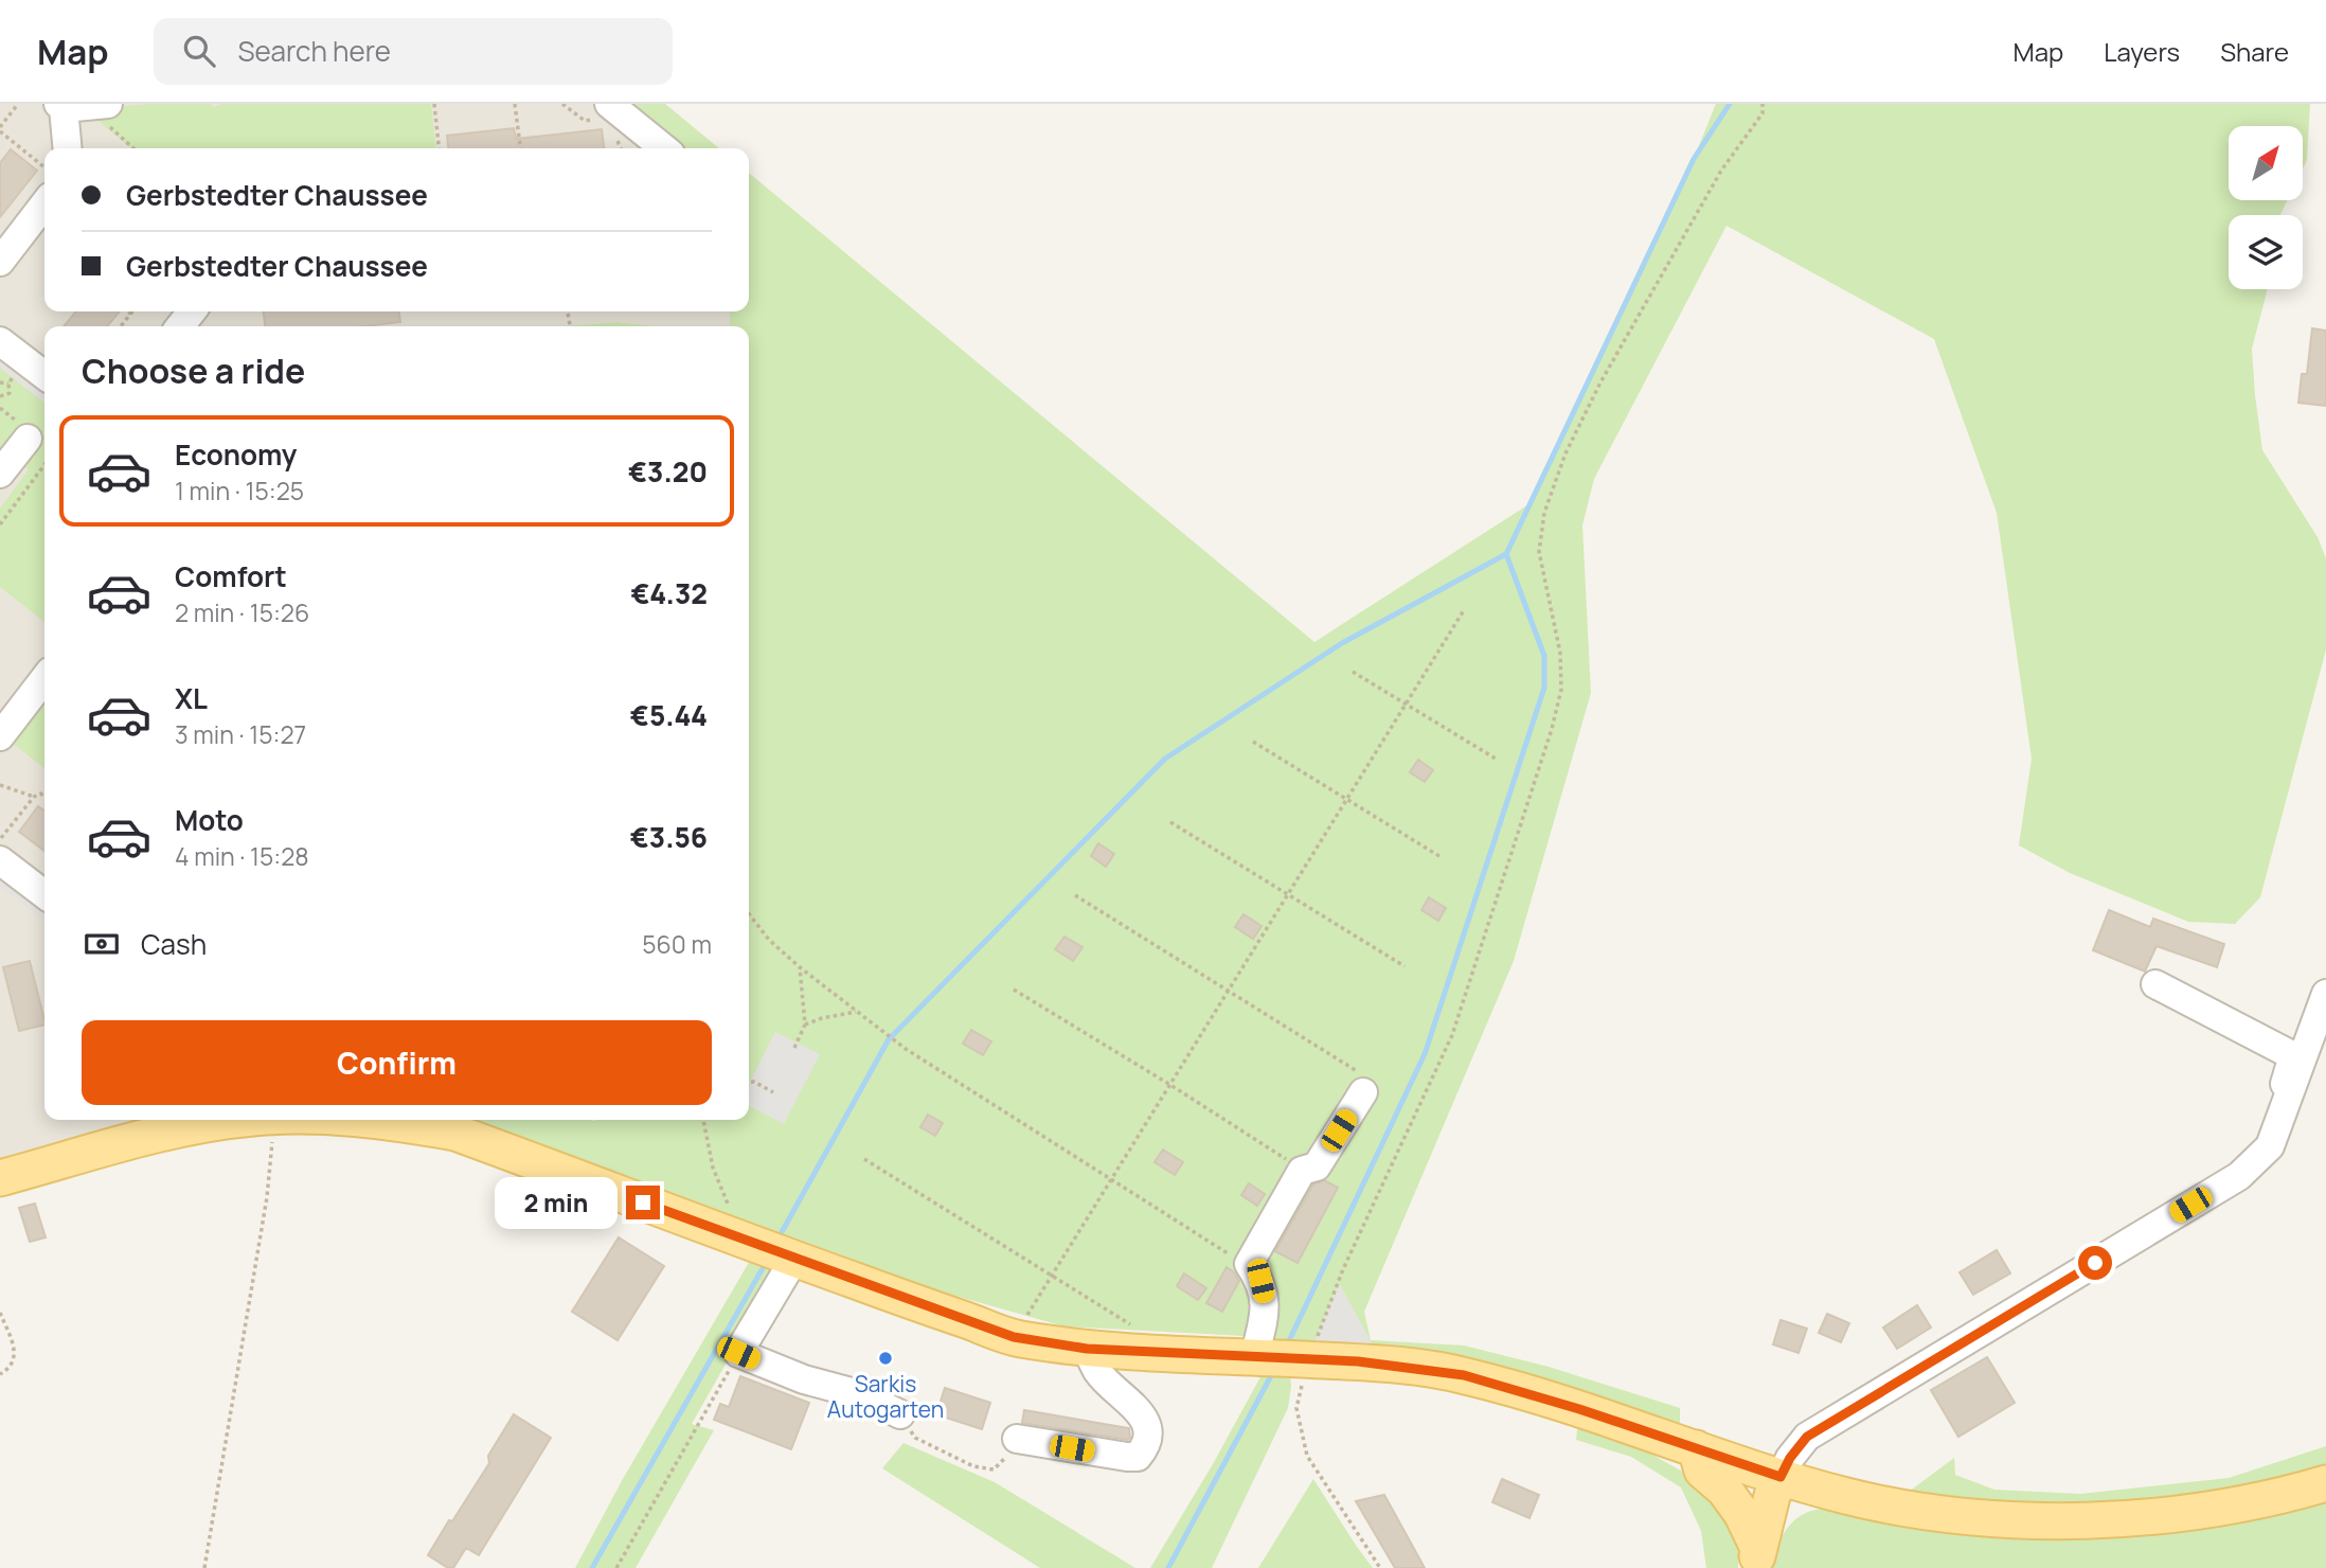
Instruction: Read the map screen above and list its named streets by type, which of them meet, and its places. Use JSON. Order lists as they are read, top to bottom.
{
  "places": ["Sarkis Autogarten"],
  "north": "top right",
  "page": {
    "header": "Map",
    "search": "Search here",
    "nav": ["Map", "Layers", "Share"],
    "banner": ["Gerbstedter Chaussee", "Gerbstedter Chaussee"],
    "heading": "Choose a ride",
    "list": [
      {
        "name": "Economy",
        "note": "1 min · 15:25",
        "value": "€3.20"
      },
      {
        "name": "Comfort",
        "note": "2 min · 15:26",
        "value": "€4.32"
      },
      {
        "name": "XL",
        "note": "3 min · 15:27",
        "value": "€5.44"
      },
      {
        "name": "Moto",
        "note": "4 min · 15:28",
        "value": "€3.56"
      }
    ],
    "pay": ["Cash", "560 m"],
    "buttons": "Confirm",
    "bubble": "2 min"
  }
}
